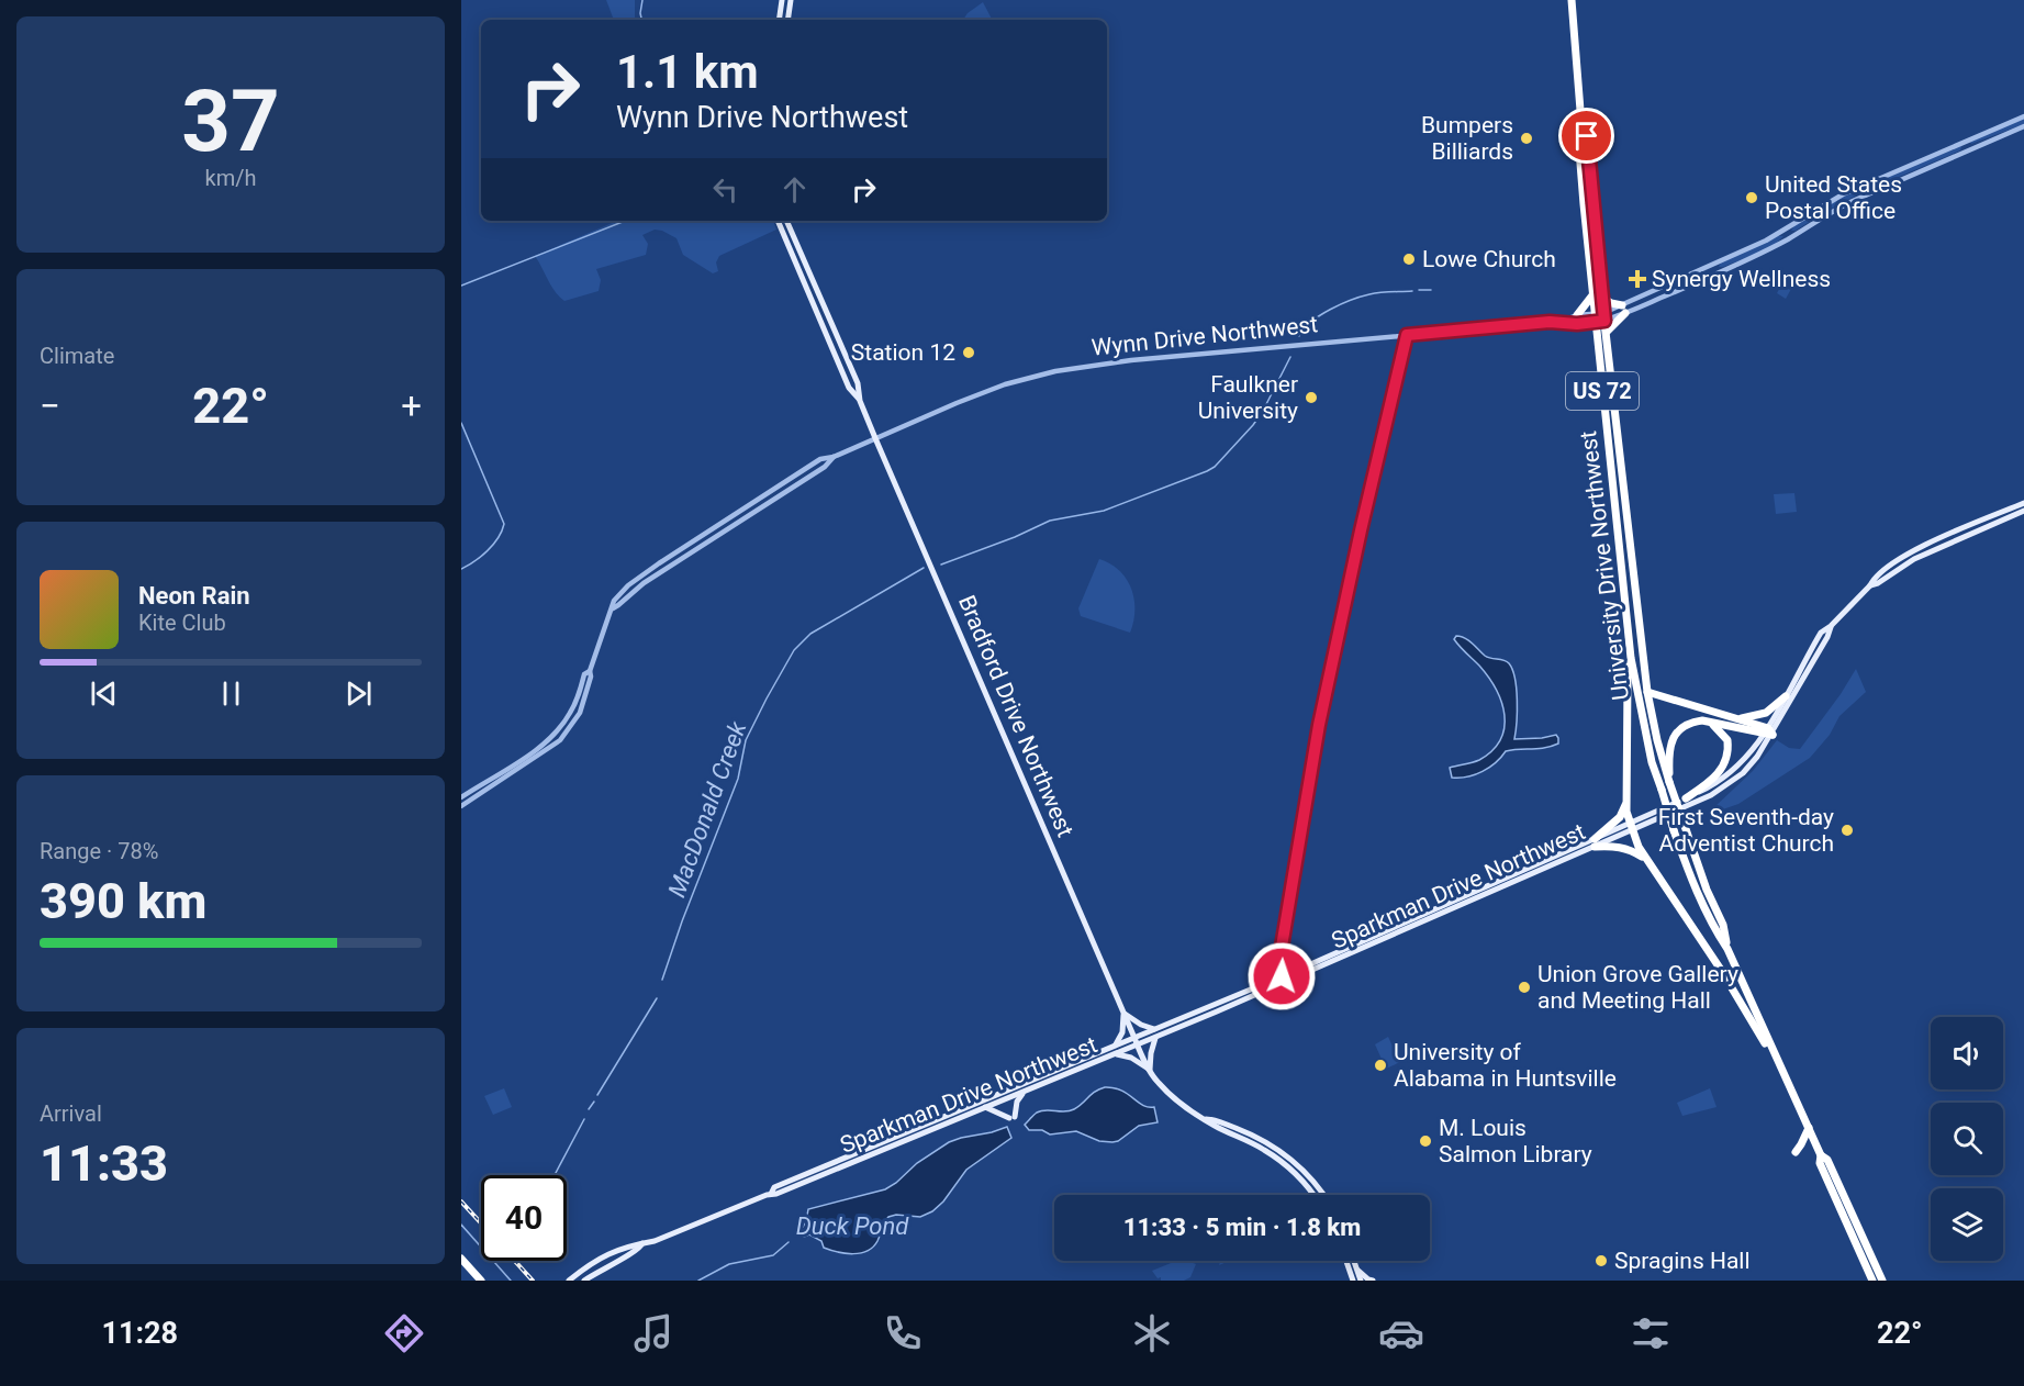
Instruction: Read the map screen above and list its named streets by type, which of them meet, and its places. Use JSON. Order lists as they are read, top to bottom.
{
  "streets": {
    "highway": ["US 72", "University Drive Northwest"],
    "main road": ["Bradford Drive Northwest", "Sparkman Drive Northwest"],
    "street": ["Wynn Drive Northwest"]
  },
  "crossings": [
    ["Wynn Drive Northwest", "University Drive Northwest"],
    ["Wynn Drive Northwest", "Bradford Drive Northwest"],
    ["US 72", "University Drive Northwest"],
    ["Bradford Drive Northwest", "Sparkman Drive Northwest"]
  ],
  "water": ["MacDonald Creek", "Duck Pond"],
  "places": {
    "other": [
      "Bumpers Billiards",
      "United States Postal Office",
      "Lowe Church",
      "Station 12",
      "Faulkner University",
      "First Seventh-day Adventist Church",
      "Union Grove Gallery and Meeting Hall",
      "University of Alabama in Huntsville",
      "M. Louis Salmon Library",
      "Spragins Hall"
    ],
    "health": ["Synergy Wellness"]
  },
  "page": {
    "tile": [
      ["37", "km/h"],
      "Climate",
      ["Range · 78%", "390 km"],
      ["Arrival", "11:33"]
    ],
    "turn": ["1.1 km", "Wynn Drive Northwest"],
    "heat": ["−", "22°", "+"],
    "song": ["Neon Rain", "Kite Club"],
    "limit": "40",
    "trip": "11:33 · 5 min · 1.8 km",
    "tabs": ["11:28", "22°"]
  }
}
